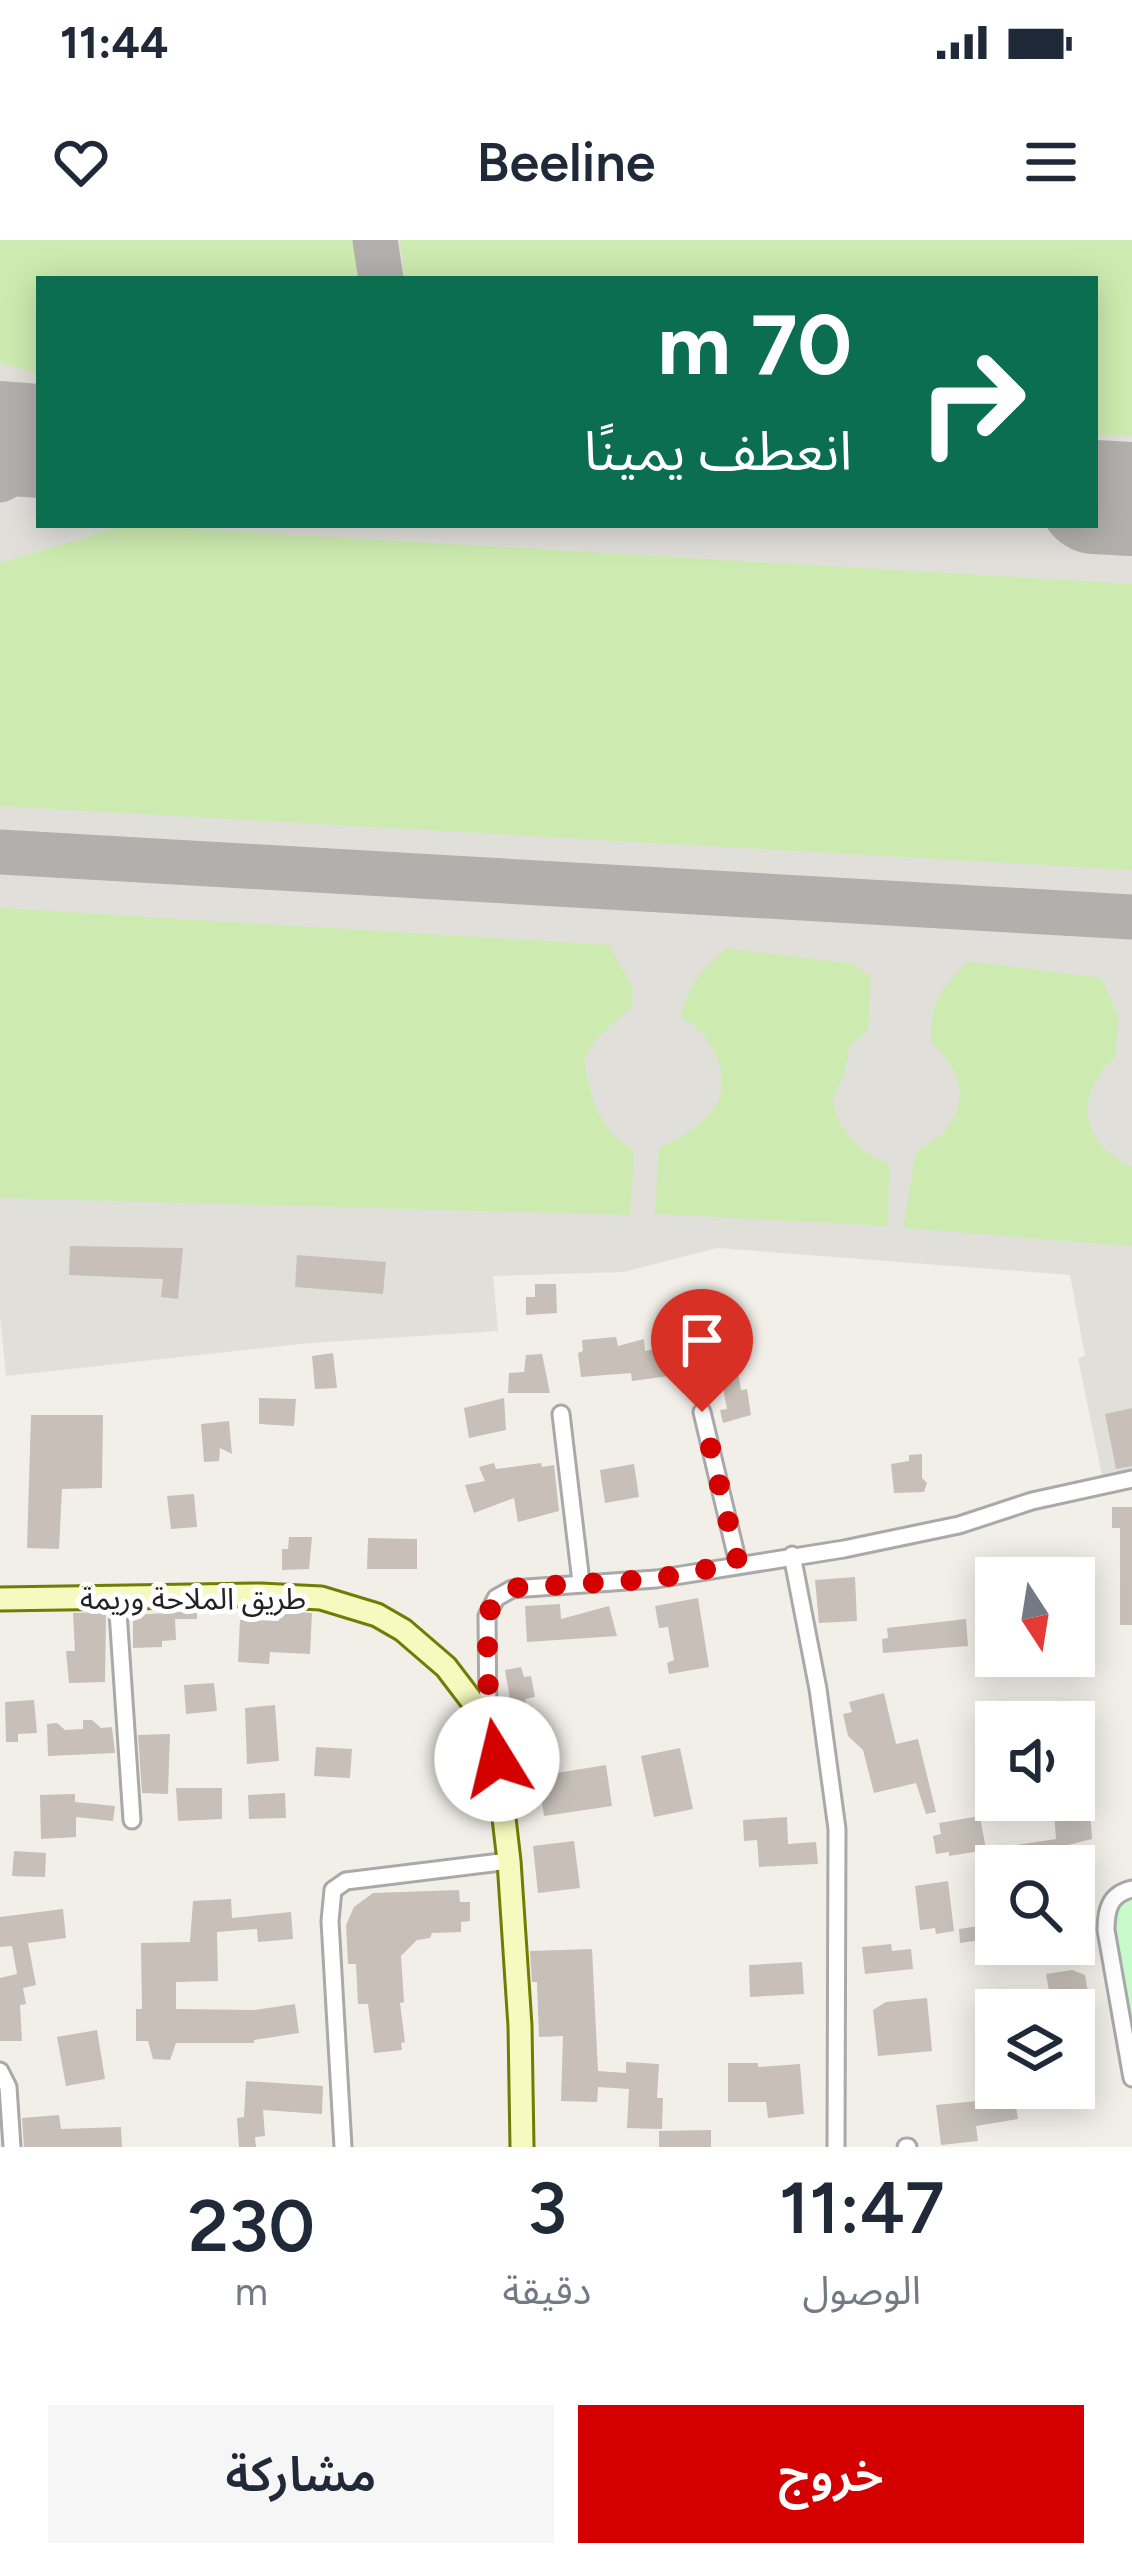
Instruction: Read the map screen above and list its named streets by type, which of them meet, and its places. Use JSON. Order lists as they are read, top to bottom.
{
  "streets": {
    "street": ["طريق الملاحة وريمة"]
  },
  "north": "bottom",
  "page": {
    "status": "11:44",
    "header": "Beeline",
    "turn": ["70 m", "انعطف يمينًا"],
    "eta": [
      "11:47",
      "الوصول",
      "3",
      "دقيقة",
      "230",
      "m"
    ],
    "buttons": ["خروج", "مشاركة"]
  }
}
